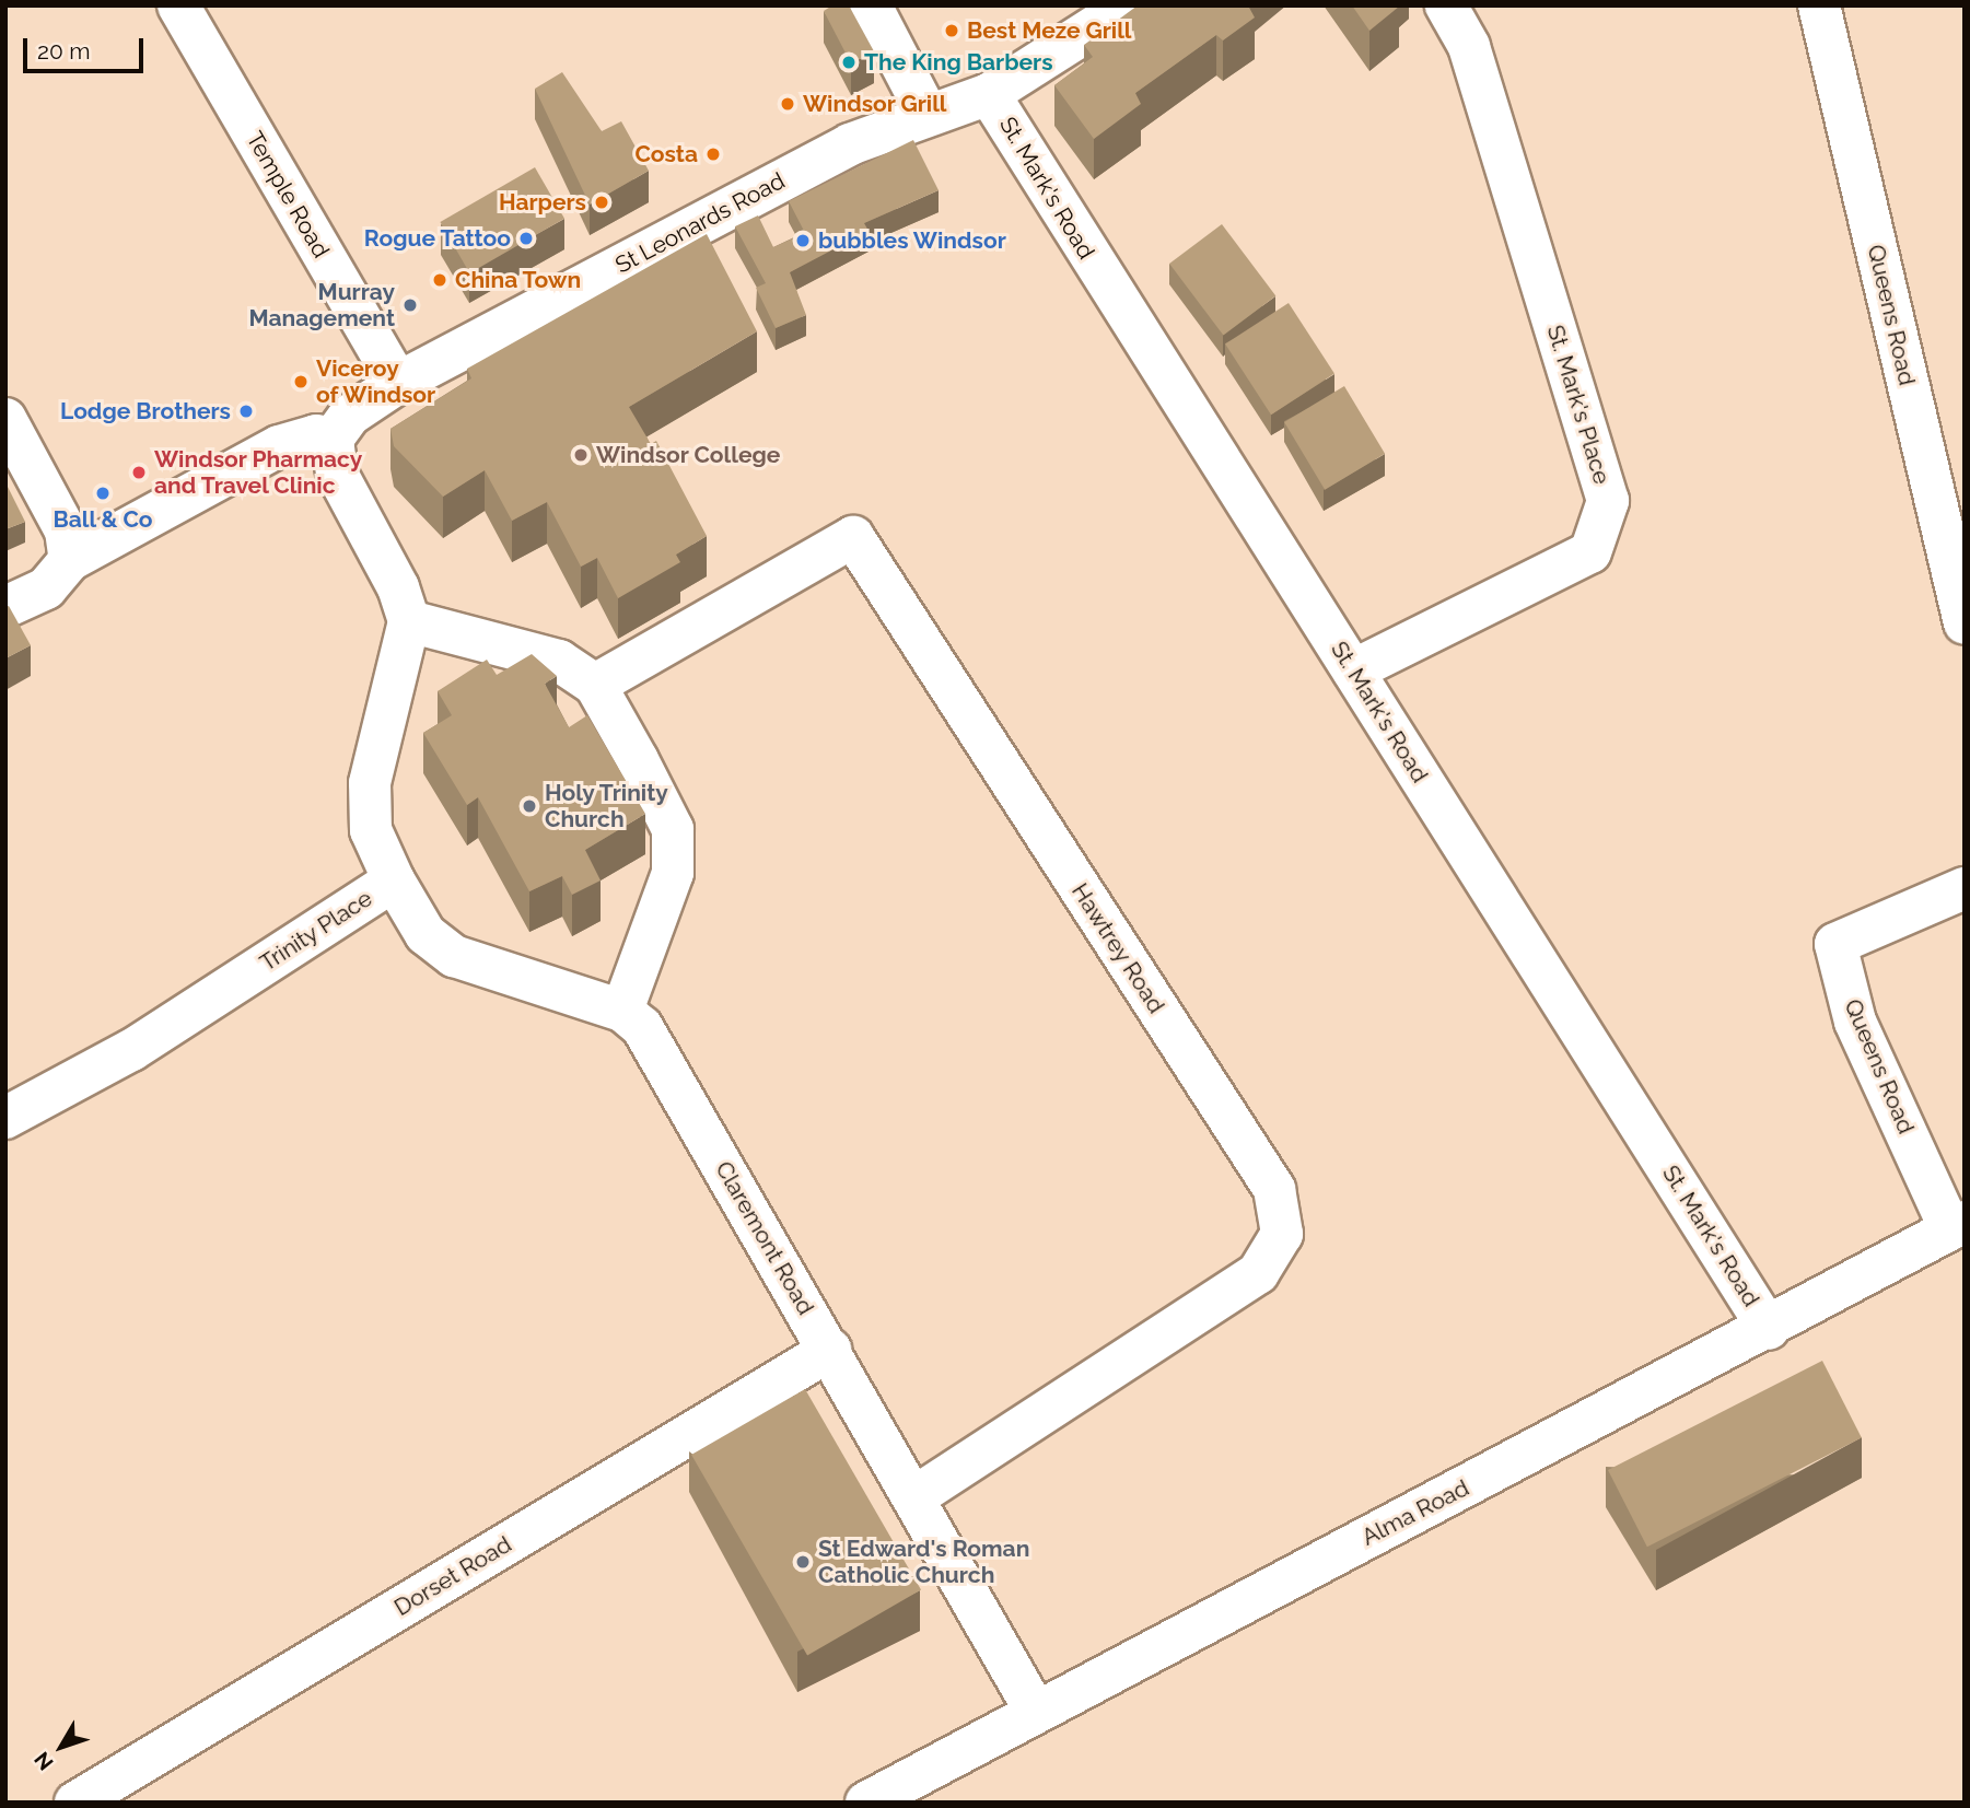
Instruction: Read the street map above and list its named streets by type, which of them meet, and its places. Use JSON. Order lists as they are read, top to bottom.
{
  "streets": {
    "street": [
      "St. Mark's Road",
      "Temple Road",
      "St Leonards Road",
      "Queens Road",
      "St. Mark's Place",
      "Trinity Place",
      "Hawtrey Road",
      "Claremont Road",
      "Alma Road",
      "Dorset Road"
    ]
  },
  "crossings": [
    ["St. Mark's Road", "St Leonards Road"],
    ["St. Mark's Road", "St. Mark's Place"],
    ["St. Mark's Road", "Alma Road"],
    ["Temple Road", "St Leonards Road"],
    ["Queens Road", "Alma Road"],
    ["Trinity Place", "Claremont Road"],
    ["Hawtrey Road", "Claremont Road"],
    ["Claremont Road", "Alma Road"],
    ["Claremont Road", "Dorset Road"]
  ],
  "places": [
    "Best Meze Grill",
    "The King Barbers",
    "Windsor Grill",
    "Costa",
    "Harpers",
    "Rogue Tattoo",
    "bubbles Windsor",
    "China Town",
    "Murray Management",
    "Viceroy of Windsor",
    "Lodge Brothers",
    "Windsor College",
    "Windsor Pharmacy and Travel Clinic",
    "Ball & Co",
    "Holy Trinity Church",
    "St Edward's Roman Catholic Church"
  ],
  "scale_bar": "20 m",
  "north": "bottom left"
}
